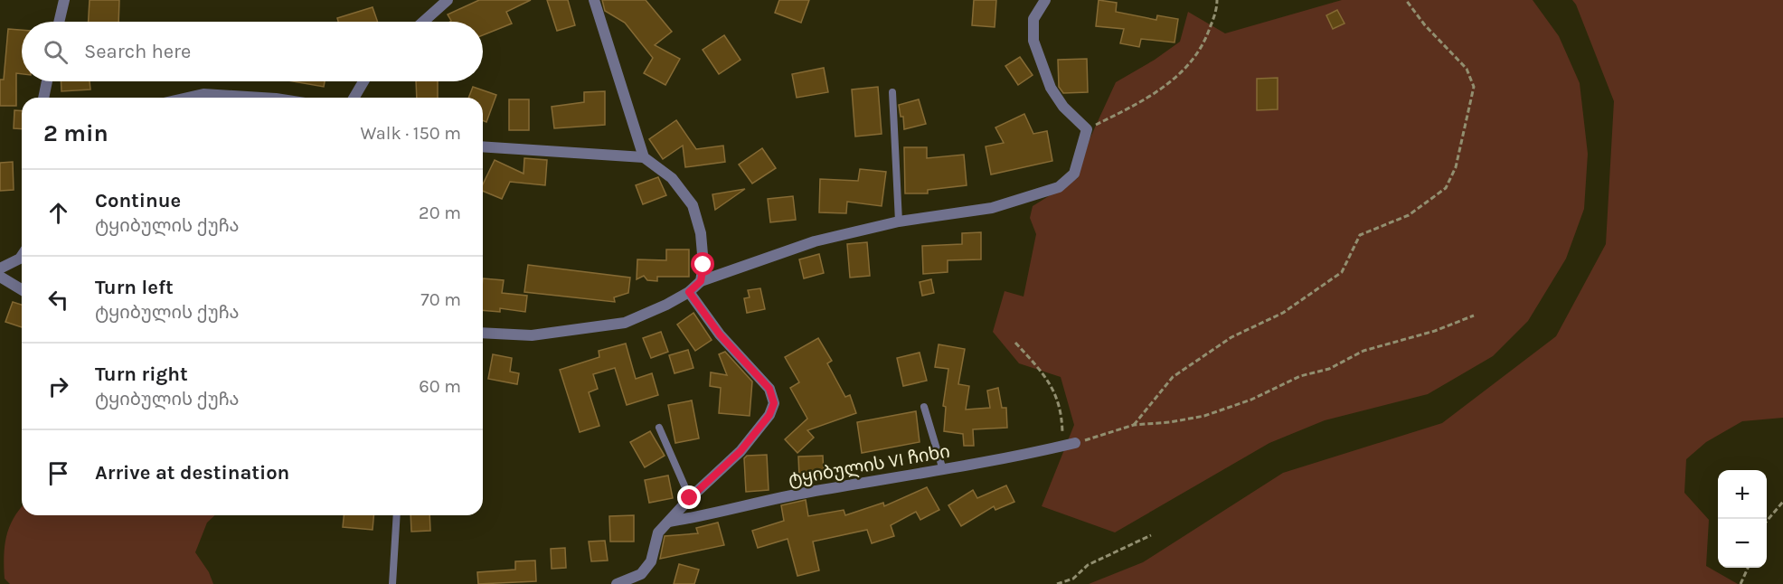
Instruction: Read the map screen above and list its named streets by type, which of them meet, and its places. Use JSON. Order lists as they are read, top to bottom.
{
  "streets": {
    "street": ["ტყიბულის VI ჩიხი"]
  },
  "page": {
    "search": "Search here",
    "heading": ["2 min", "Walk · 150 m"],
    "list": [
      ["Continue", "ტყიბულის ქუჩა", "20 m"],
      ["Turn left", "ტყიბულის ქუჩა", "70 m"],
      ["Turn right", "ტყიბულის ქუჩა", "60 m"],
      "Arrive at destination"
    ],
    "map_buttons": ["+", "−"]
  }
}
